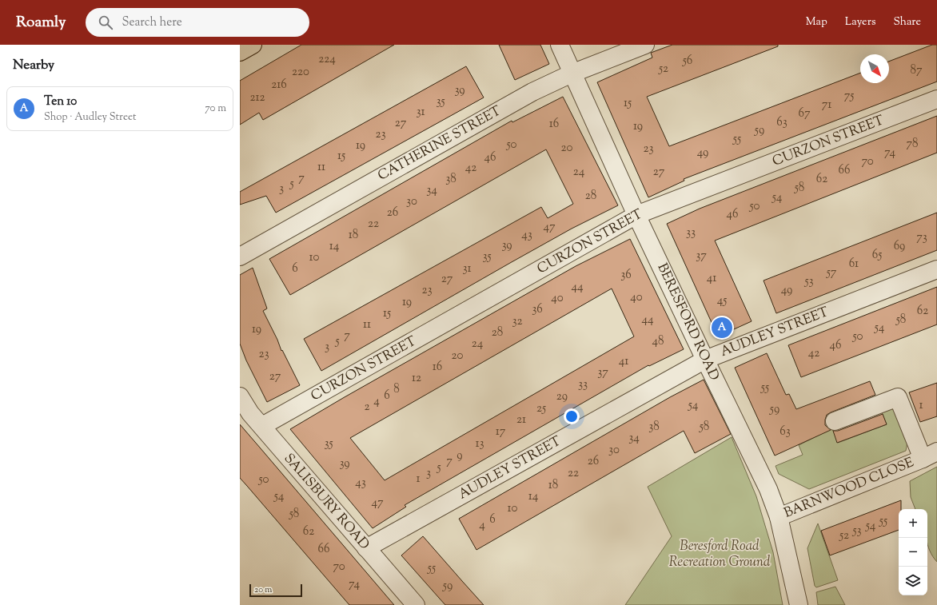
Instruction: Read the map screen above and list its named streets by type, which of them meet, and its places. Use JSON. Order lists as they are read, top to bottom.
{
  "streets": {
    "street": [
      "CURZON STREET",
      "CATHERINE STREET",
      "BERESFORD ROAD",
      "AUDLEY STREET",
      "BARNWOOD CLOSE",
      "SALISBURY ROAD"
    ]
  },
  "crossings": [
    ["CURZON STREET", "BERESFORD ROAD"],
    ["CURZON STREET", "SALISBURY ROAD"],
    ["CATHERINE STREET", "BERESFORD ROAD"],
    ["BERESFORD ROAD", "AUDLEY STREET"],
    ["BERESFORD ROAD", "BARNWOOD CLOSE"],
    ["AUDLEY STREET", "SALISBURY ROAD"]
  ],
  "parks": ["Beresford Road Recreation Ground"],
  "house_numbers": [
    "224",
    "56",
    "52",
    "87",
    "220",
    "216",
    "39",
    "75",
    "212",
    "35",
    "15",
    "71",
    "31",
    "67",
    "63",
    "27",
    "16",
    "19",
    "59",
    "23",
    "55",
    "78",
    "50",
    "19",
    "20",
    "23",
    "49",
    "74",
    "15",
    "46",
    "70",
    "11",
    "42",
    "66",
    "24",
    "27",
    "7",
    "38",
    "62",
    "5",
    "58",
    "3",
    "34",
    "28",
    "54",
    "30",
    "50",
    "26",
    "46",
    "22",
    "47",
    "33",
    "18",
    "43",
    "73",
    "39",
    "14",
    "69",
    "65",
    "37",
    "35",
    "10",
    "61",
    "6",
    "31",
    "57",
    "36",
    "41",
    "27",
    "53",
    "44",
    "23",
    "49",
    "40",
    "40",
    "45",
    "19",
    "36",
    "62",
    "15",
    "44",
    "58",
    "32",
    "11",
    "54",
    "19",
    "28",
    "7",
    "50",
    "5",
    "48",
    "24",
    "46",
    "3",
    "42",
    "23",
    "20",
    "41",
    "16",
    "37",
    "27",
    "12",
    "33",
    "55",
    "8",
    "6",
    "29",
    "4",
    "54",
    "1",
    "2",
    "25",
    "59",
    "21",
    "38",
    "58",
    "17",
    "63",
    "34",
    "35",
    "13",
    "30",
    "9",
    "7",
    "26",
    "39",
    "5",
    "3",
    "22",
    "1",
    "50",
    "43",
    "18",
    "54",
    "14",
    "47",
    "10",
    "58",
    "6",
    "55",
    "4",
    "54",
    "53",
    "62",
    "52",
    "66",
    "70",
    "55",
    "74",
    "59"
  ],
  "scale_bar": "20 m",
  "north": "bottom right",
  "page": {
    "header": "Roamly",
    "search": "Search here",
    "nav": ["Map", "Layers", "Share"],
    "heading": "Nearby",
    "list": [
      {
        "mark": "A",
        "name": "Ten 10",
        "note": "Shop · Audley Street",
        "value": "70 m"
      }
    ],
    "pins": "A",
    "map_buttons": ["+", "−"],
    "scale": "20 m"
  }
}
